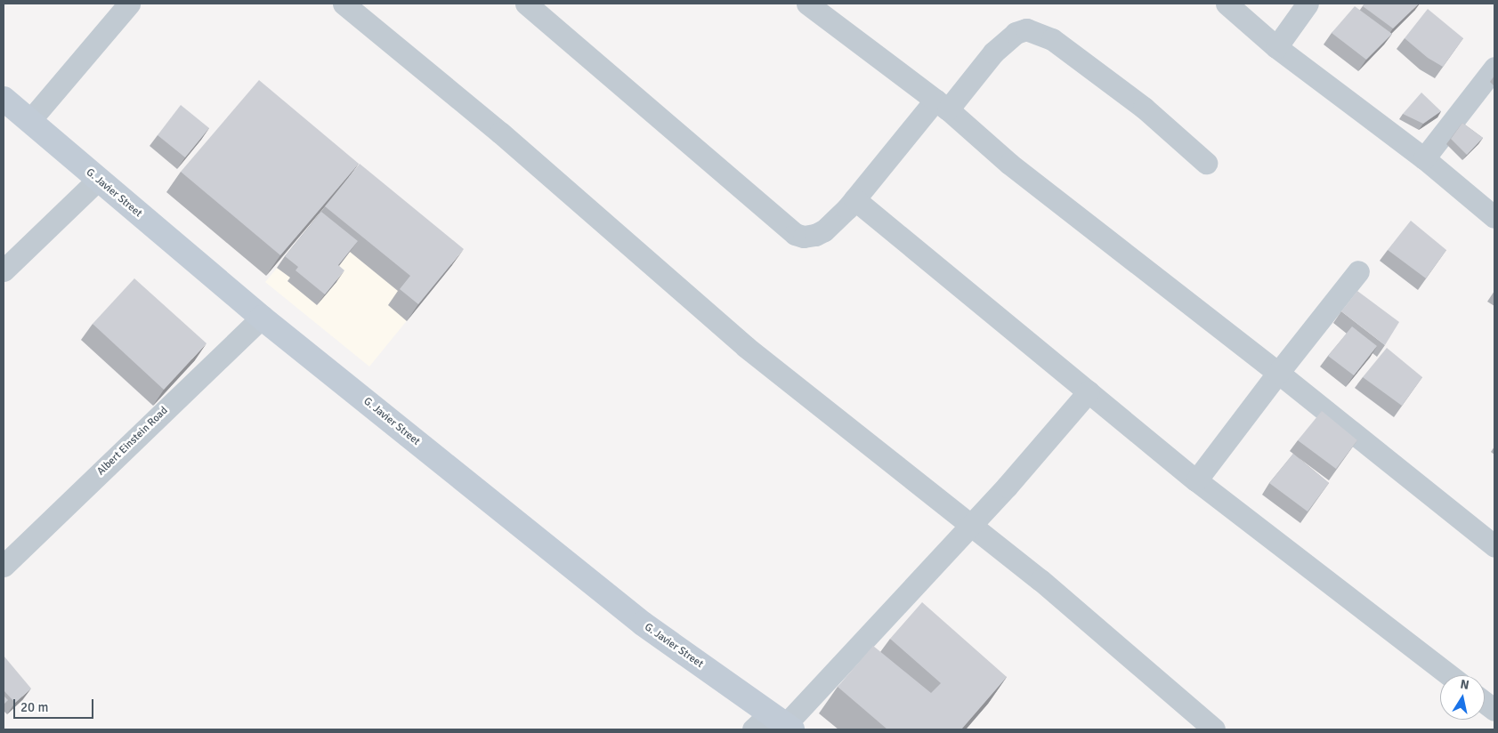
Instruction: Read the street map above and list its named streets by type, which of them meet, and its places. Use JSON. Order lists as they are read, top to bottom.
{
  "streets": {
    "street": ["G. Javier Street", "Albert Einstein Road"]
  },
  "crossings": [
    ["G. Javier Street", "Albert Einstein Road"]
  ],
  "scale_bar": "20 m",
  "north": "top"
}
